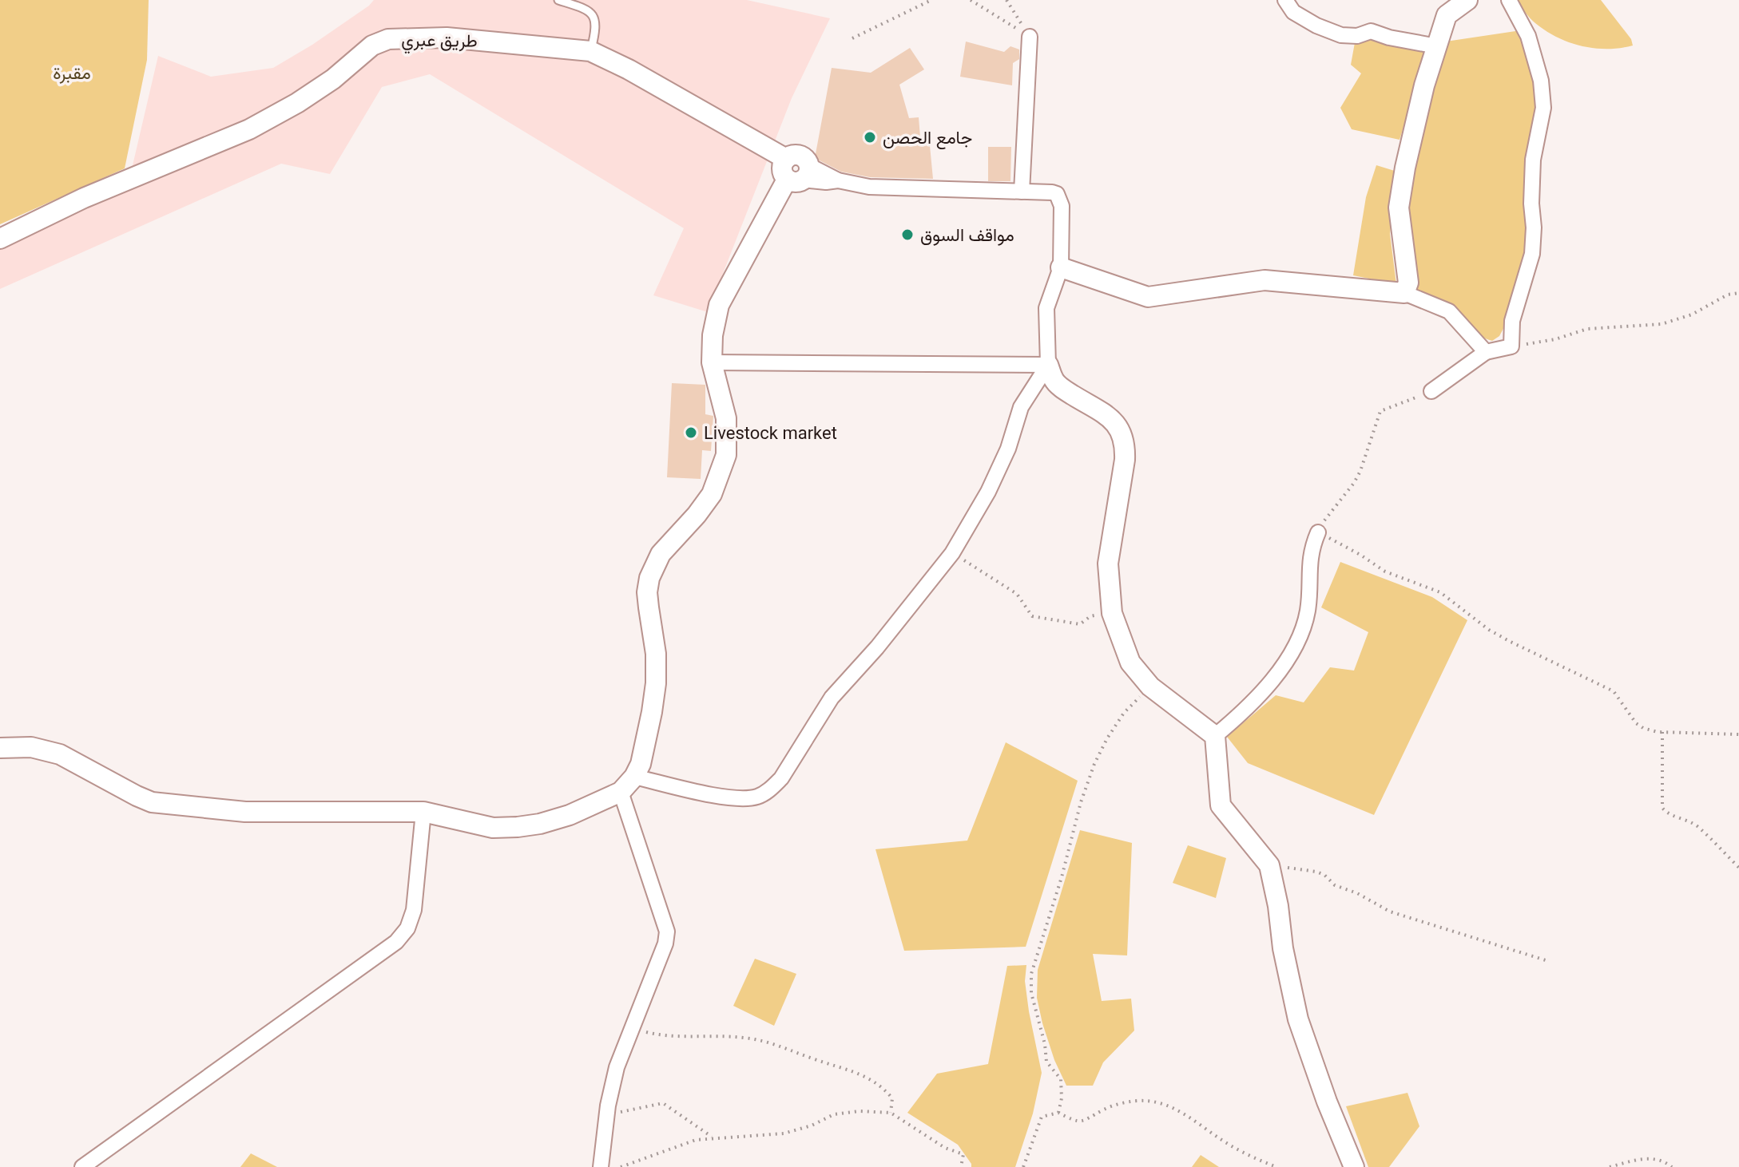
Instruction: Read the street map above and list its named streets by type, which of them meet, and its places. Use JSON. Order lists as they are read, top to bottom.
{
  "streets": {
    "street": ["طريق عبري"]
  },
  "parks": ["مقبرة"],
  "places": ["جامع الحصن", "مواقف السوق", "Livestock market"]
}
